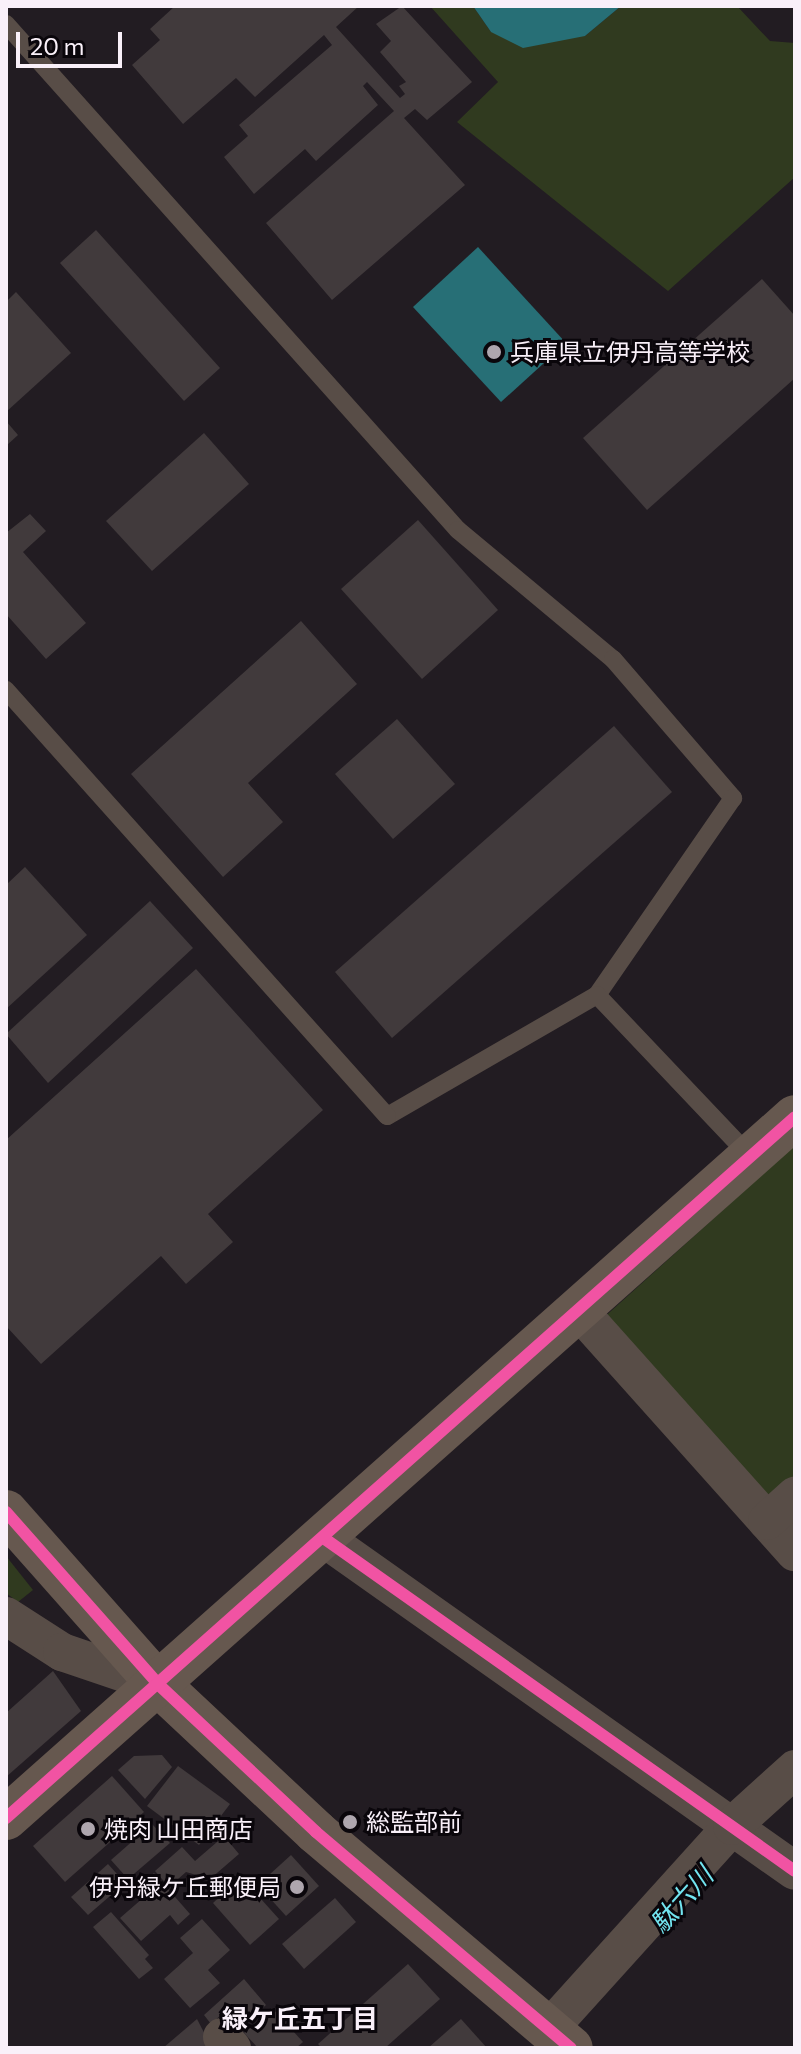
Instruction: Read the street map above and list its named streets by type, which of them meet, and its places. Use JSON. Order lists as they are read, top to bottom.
{
  "districts": ["緑ケ丘五丁目"],
  "water": ["駄六川"],
  "places": [
    "兵庫県立伊丹高等学校",
    "総監部前",
    "焼肉 山田商店",
    "伊丹緑ケ丘郵便局"
  ],
  "scale_bar": "20 m"
}
